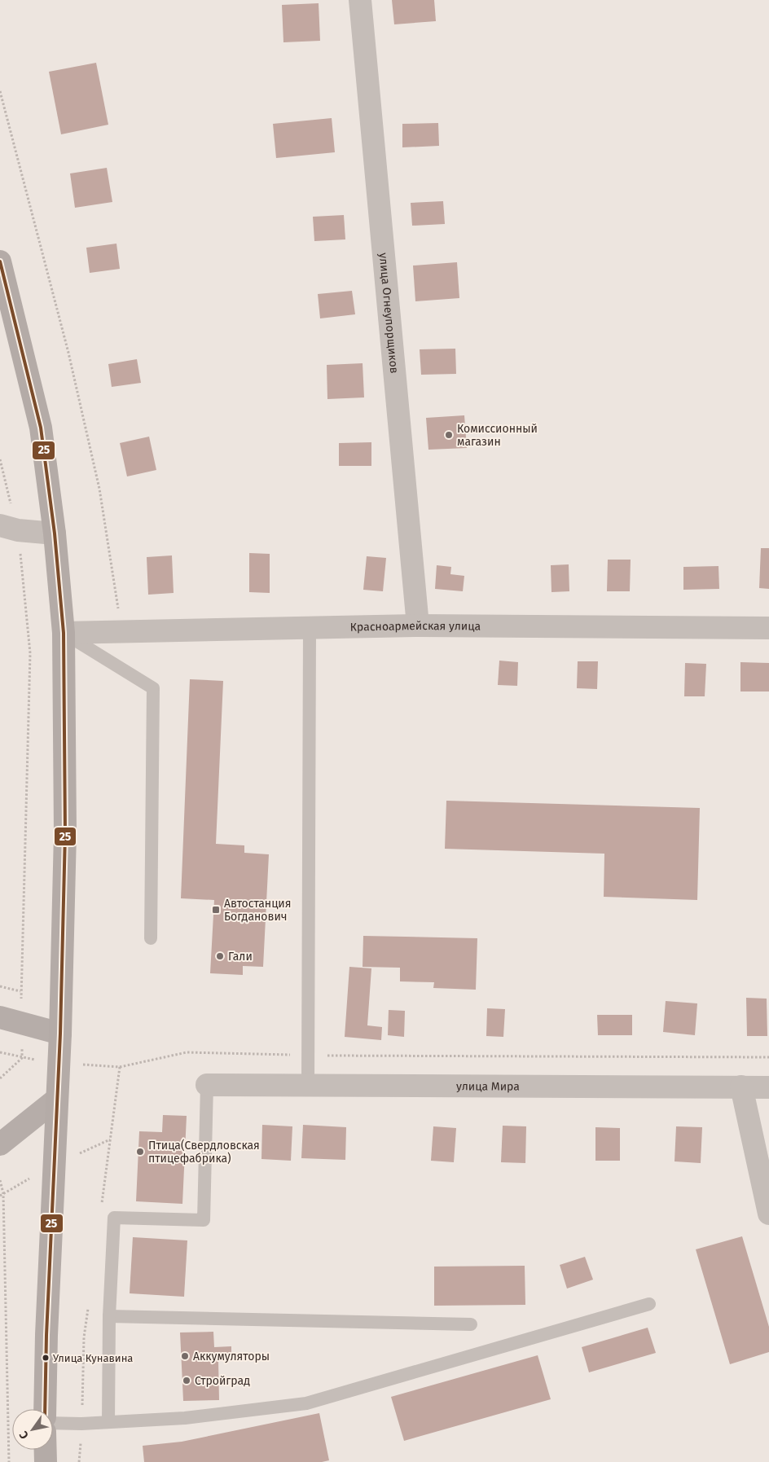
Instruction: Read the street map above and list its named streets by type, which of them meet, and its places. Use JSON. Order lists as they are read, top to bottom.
{
  "streets": {
    "street": ["улица Огнеупорщиков", "Красноармейская улица", "улица Мира"]
  },
  "crossings": [
    ["улица Огнеупорщиков", "Красноармейская улица"]
  ],
  "places": {
    "other": [
      "Комиссионный магазин",
      "Гали",
      "Птица(Свердловская птицефабрика)",
      "Аккумуляторы",
      "Улица Кунавина",
      "Стройград"
    ],
    "transit": ["Автостанция Богданович"]
  },
  "lines": ["transit line 25"],
  "north": "bottom left"
}
